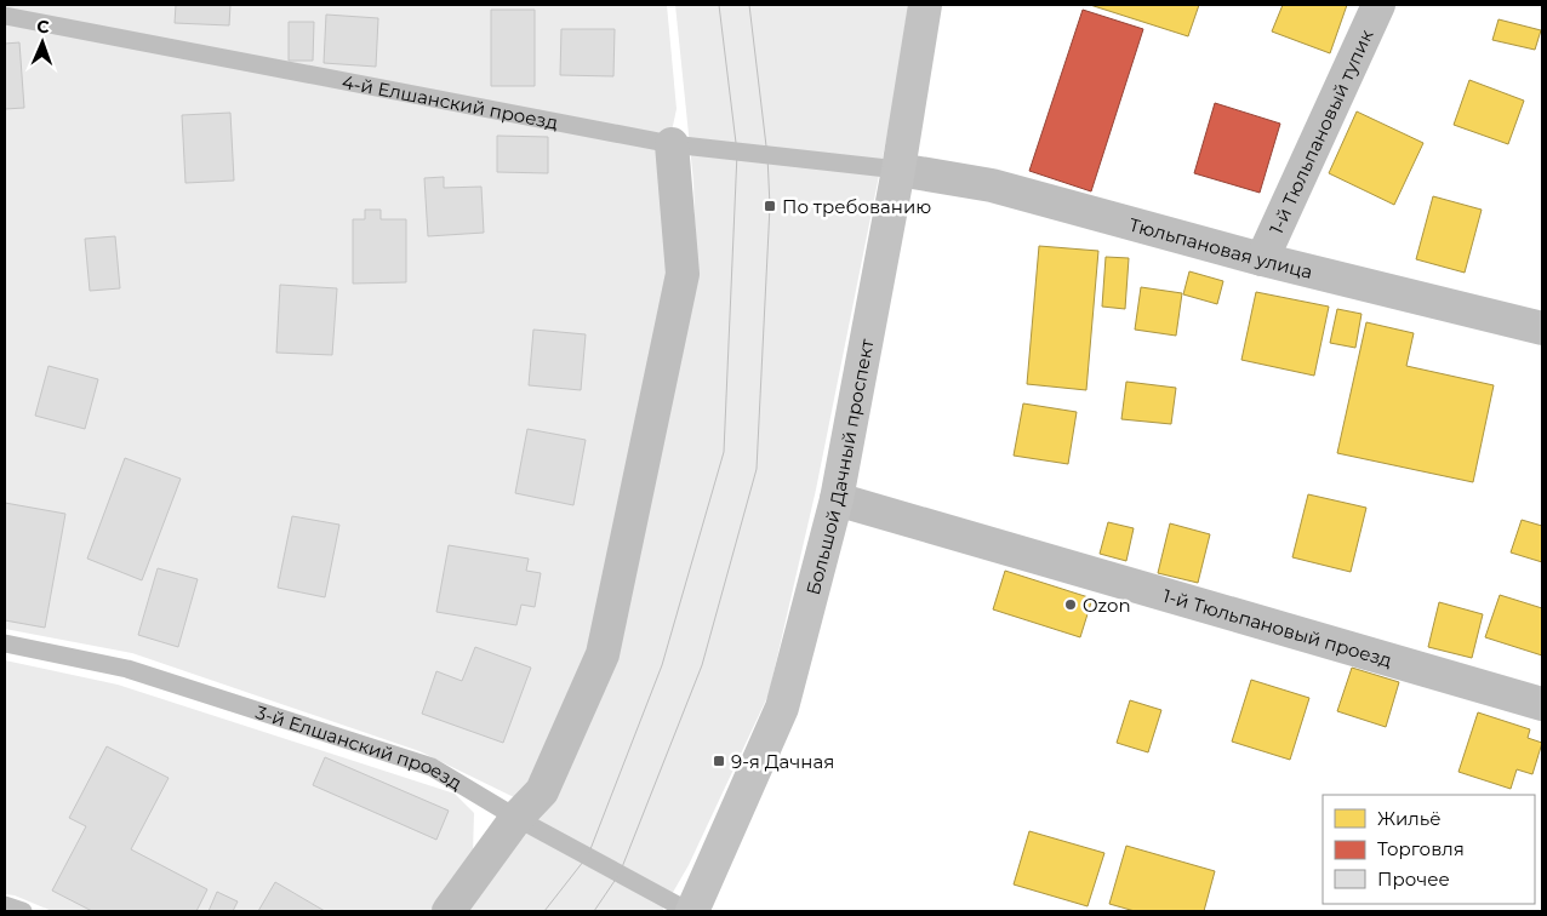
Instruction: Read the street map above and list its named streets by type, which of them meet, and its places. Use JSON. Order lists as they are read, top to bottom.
{
  "streets": {
    "main road": ["Большой Дачный проспект"],
    "street": ["1-й Тюльпановый тупик", "Тюльпановая улица", "1-й Тюльпановый проезд"],
    "lane": ["4-й Елшанский проезд", "3-й Елшанский проезд"]
  },
  "crossings": [
    ["4-й Елшанский проезд", "Тюльпановая улица"],
    ["4-й Елшанский проезд", "Большой Дачный проспект"],
    ["1-й Тюльпановый тупик", "Тюльпановая улица"],
    ["Тюльпановая улица", "Большой Дачный проспект"],
    ["Большой Дачный проспект", "1-й Тюльпановый проезд"],
    ["Большой Дачный проспект", "3-й Елшанский проезд"]
  ],
  "places": {
    "transit": ["По требованию", "9-я Дачная"],
    "other": ["Ozon"]
  },
  "legend": ["Жильё", "Торговля", "Прочее"],
  "north": "top"
}
